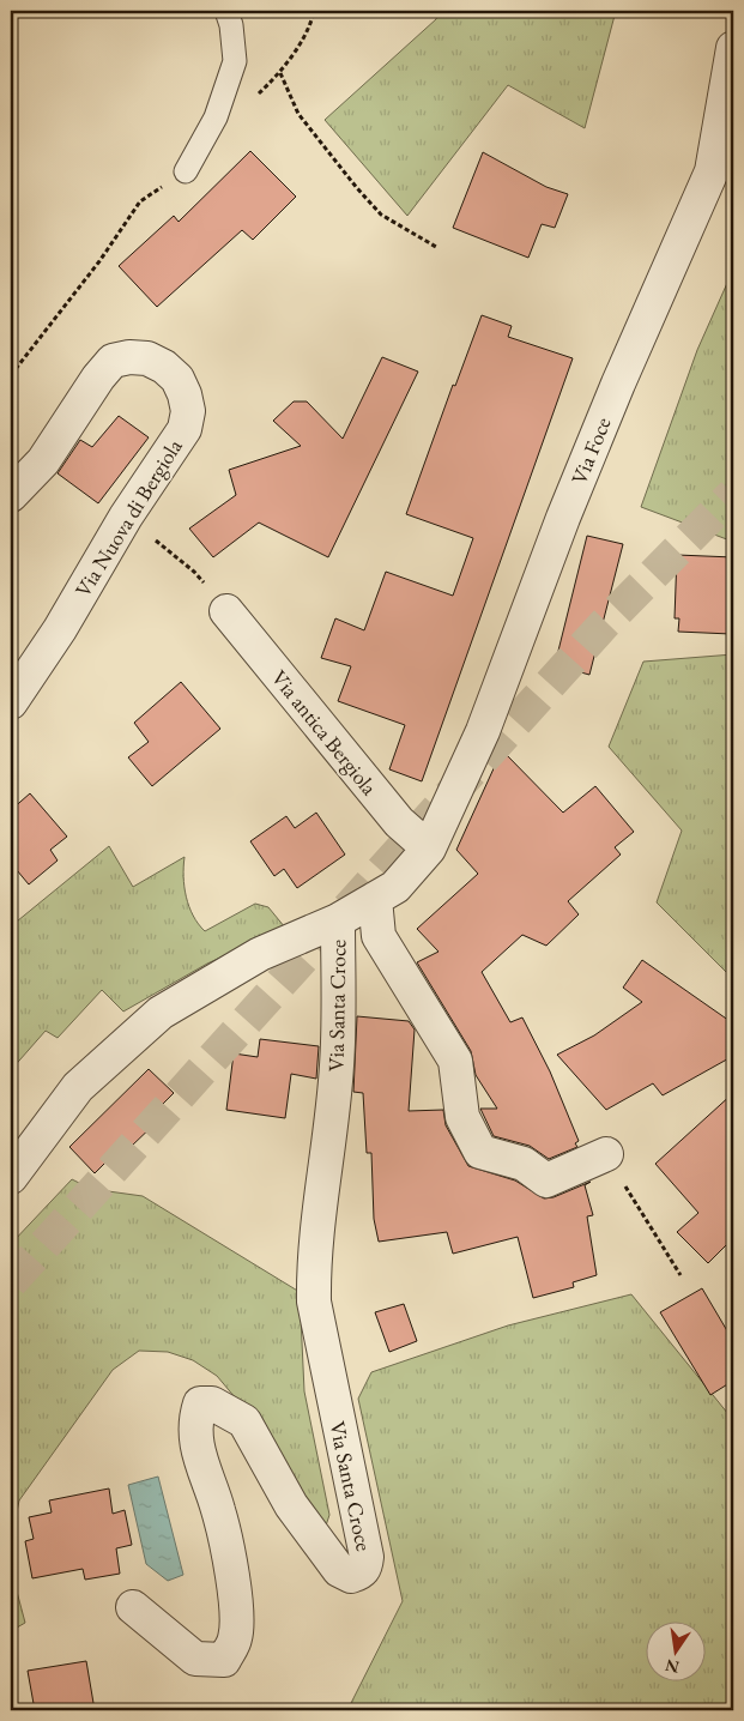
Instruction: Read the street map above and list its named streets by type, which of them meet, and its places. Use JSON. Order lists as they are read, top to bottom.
{
  "streets": {
    "street": [
      "Via Foce",
      "Via Nuova di Bergiola",
      "Via antica Bergiola",
      "Via Santa Croce"
    ]
  },
  "crossings": [
    ["Via Foce", "Via antica Bergiola"],
    ["Via Foce", "Via Santa Croce"],
    ["Via antica Bergiola", "Via Santa Croce"]
  ],
  "north": "bottom"
}
